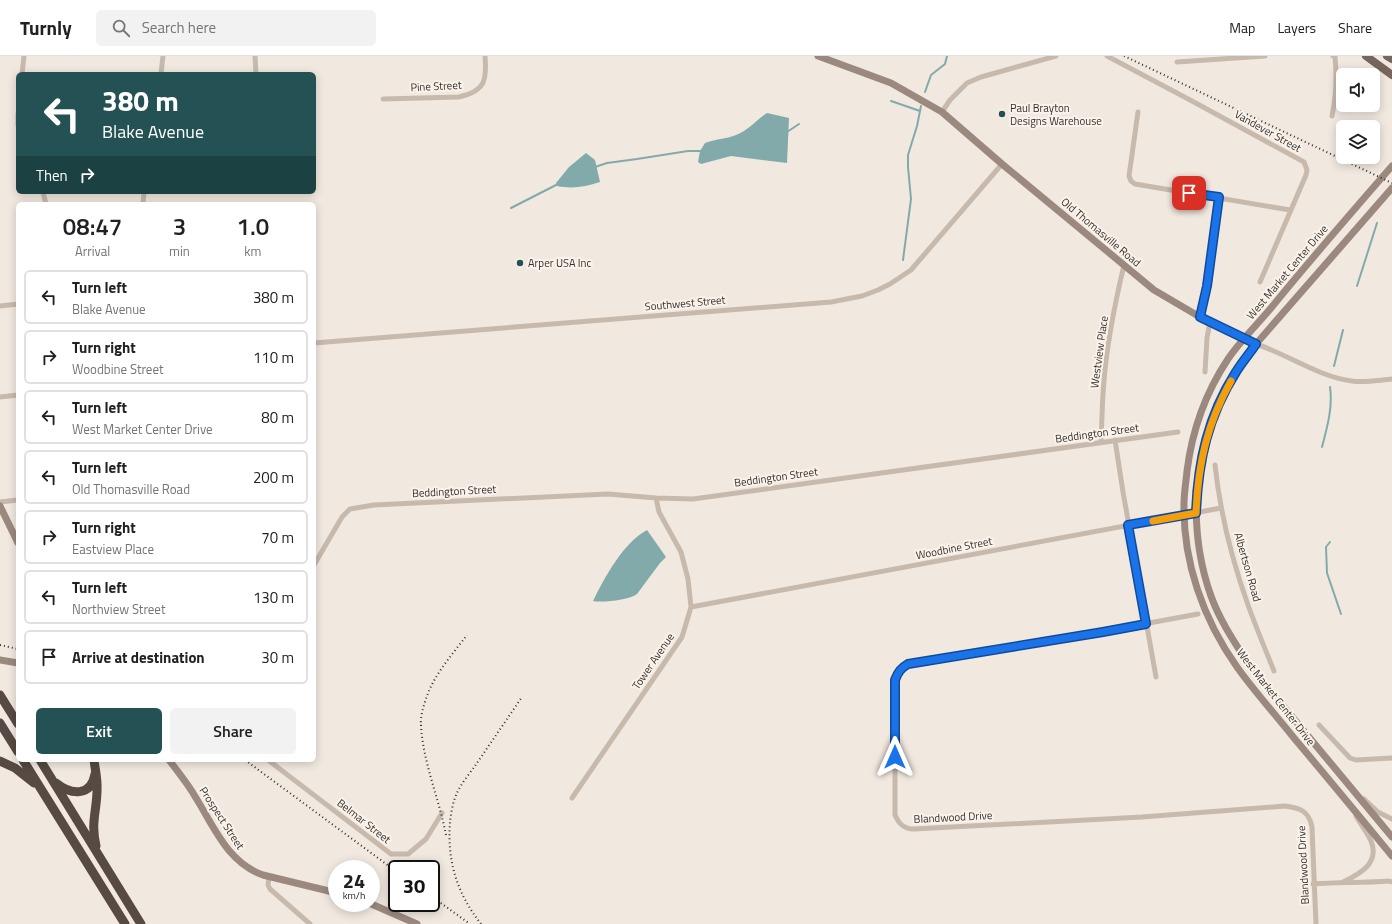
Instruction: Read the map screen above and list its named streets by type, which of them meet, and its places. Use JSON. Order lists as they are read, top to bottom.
{
  "streets": {
    "main road": ["Old Thomasville Road", "West Market Center Drive", "Prospect Street"],
    "street": [
      "Pine Street",
      "Vandever Street",
      "Southwest Street",
      "Westview Place",
      "Beddington Street",
      "Woodbine Street",
      "Albertson Road",
      "Tower Avenue",
      "Blandwood Drive",
      "Belmar Street"
    ]
  },
  "crossings": [
    ["Old Thomasville Road", "West Market Center Drive"],
    ["Old Thomasville Road", "Southwest Street"],
    ["Old Thomasville Road", "Westview Place"],
    ["West Market Center Drive", "Woodbine Street"],
    ["Westview Place", "Beddington Street"],
    ["Beddington Street", "Tower Avenue"],
    ["Woodbine Street", "Albertson Road"],
    ["Woodbine Street", "Tower Avenue"]
  ],
  "places": ["Paul Brayton Designs Warehouse", "Arper USA Inc"],
  "page": {
    "header": "Turnly",
    "search": "Search here",
    "nav": ["Map", "Layers", "Share"],
    "turn": ["380 m", "Blake Avenue"],
    "then": "Then",
    "eta": [
      "08:47",
      "Arrival",
      "3",
      "min",
      "1.0",
      "km"
    ],
    "list": [
      {
        "name": "Turn left",
        "note": "Blake Avenue",
        "value": "380 m"
      },
      {
        "name": "Turn right",
        "note": "Woodbine Street",
        "value": "110 m"
      },
      {
        "name": "Turn left",
        "note": "West Market Center Drive",
        "value": "80 m"
      },
      {
        "name": "Turn left",
        "note": "Old Thomasville Road",
        "value": "200 m"
      },
      {
        "name": "Turn right",
        "note": "Eastview Place",
        "value": "70 m"
      },
      {
        "name": "Turn left",
        "note": "Northview Street",
        "value": "130 m"
      },
      {
        "name": "Arrive at destination",
        "value": "30 m"
      }
    ],
    "buttons": ["Exit", "Share"],
    "speed": "24 km/h",
    "limit": "30"
  }
}
